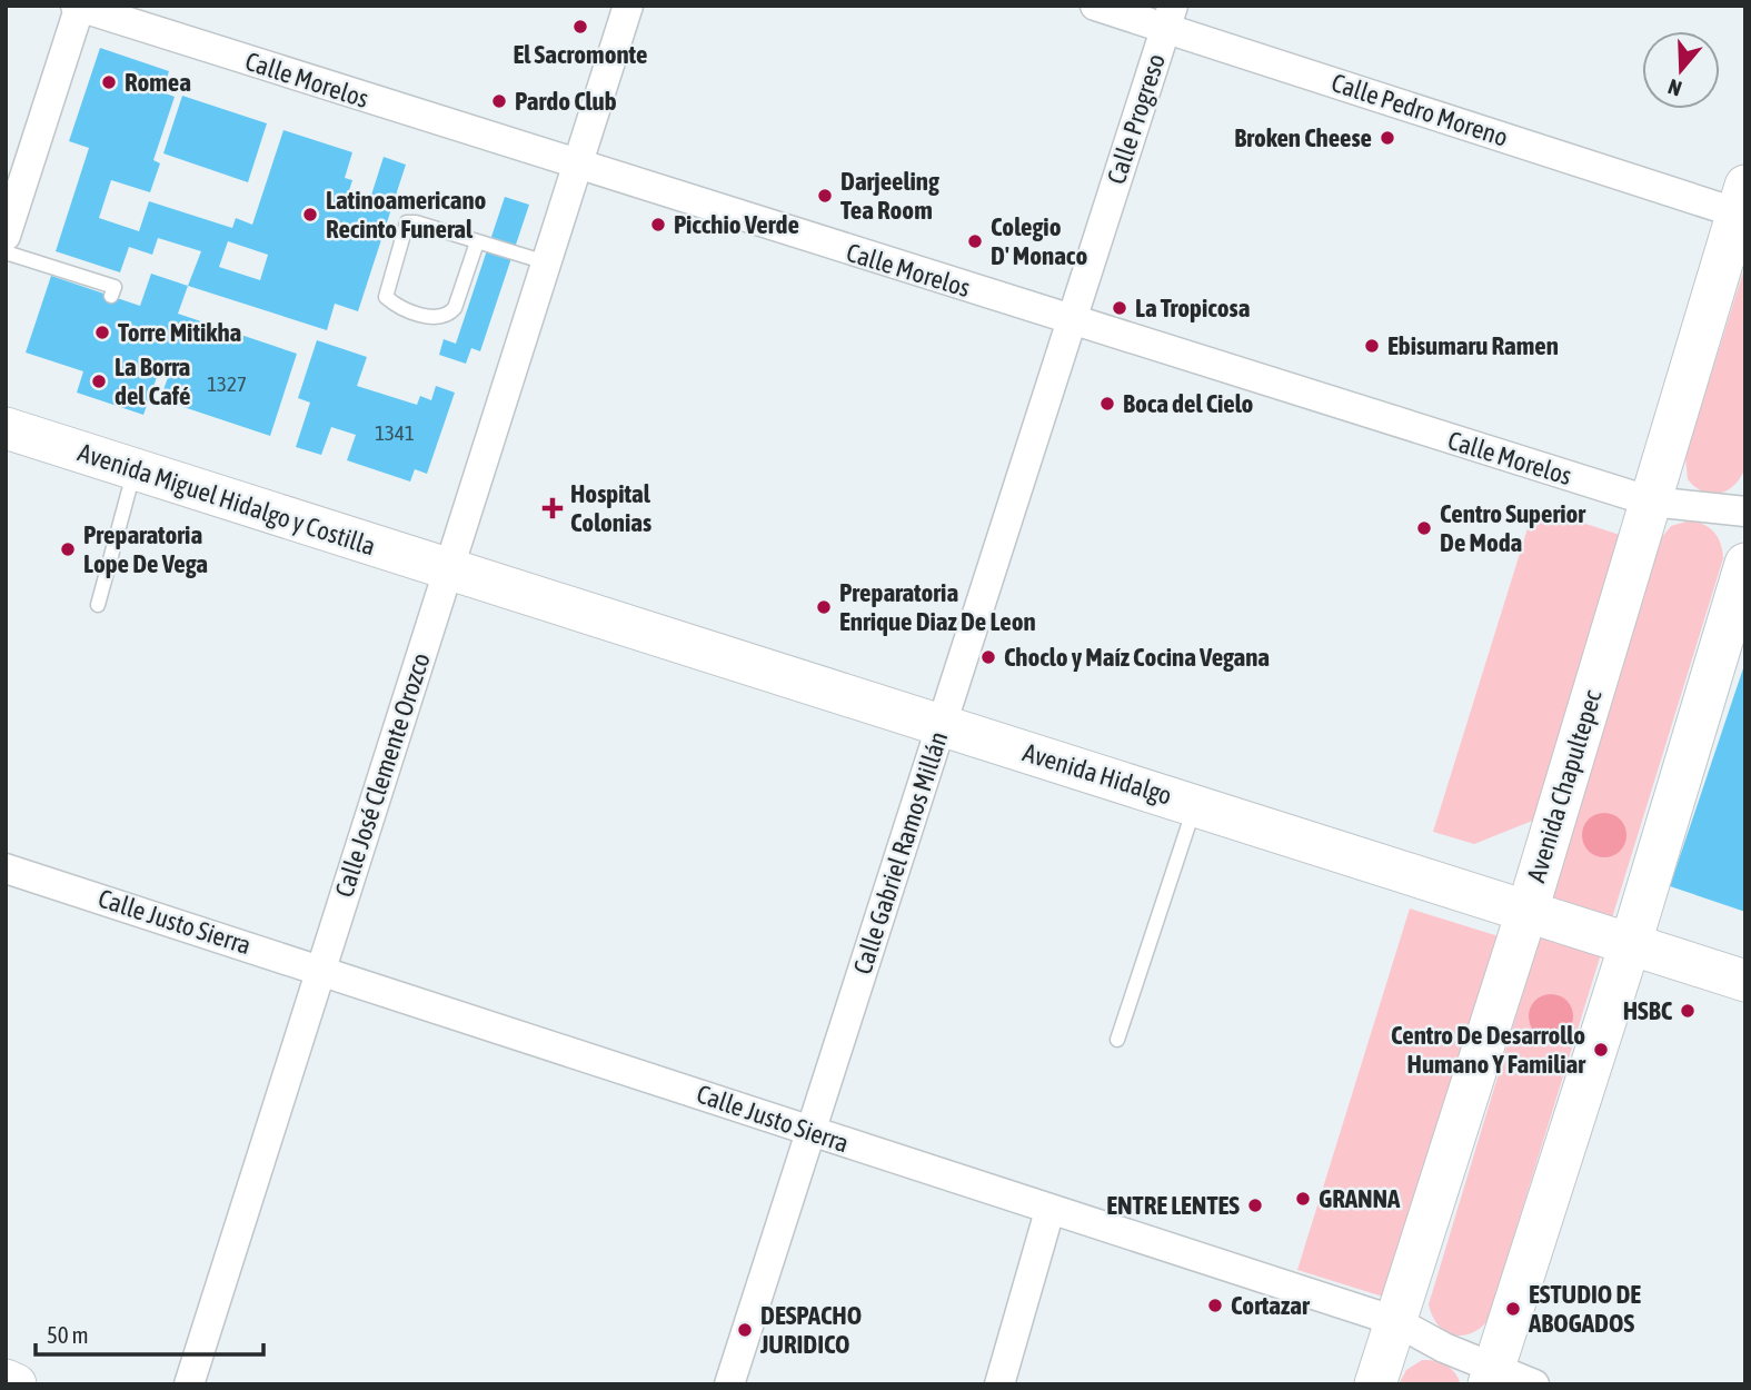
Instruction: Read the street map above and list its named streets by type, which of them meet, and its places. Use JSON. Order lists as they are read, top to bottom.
{
  "streets": {
    "street": [
      "Calle Morelos",
      "Calle Pedro Moreno",
      "Calle Progreso",
      "Avenida Miguel Hidalgo y Costilla",
      "Avenida Hidalgo",
      "Calle José Clemente Orozco",
      "Avenida Chapultepec",
      "Calle Gabriel Ramos Millán",
      "Calle Justo Sierra"
    ]
  },
  "crossings": [
    ["Calle Morelos", "Calle Progreso"],
    ["Calle Morelos", "Calle José Clemente Orozco"],
    ["Calle Morelos", "Avenida Chapultepec"],
    ["Calle Morelos", "Calle Gabriel Ramos Millán"],
    ["Calle Pedro Moreno", "Calle Progreso"],
    ["Calle Pedro Moreno", "Avenida Chapultepec"],
    ["Calle Progreso", "Calle Gabriel Ramos Millán"],
    ["Avenida Miguel Hidalgo y Costilla", "Avenida Hidalgo"],
    ["Avenida Miguel Hidalgo y Costilla", "Calle José Clemente Orozco"],
    ["Avenida Hidalgo", "Calle José Clemente Orozco"],
    ["Avenida Hidalgo", "Avenida Chapultepec"],
    ["Avenida Hidalgo", "Calle Gabriel Ramos Millán"],
    ["Calle José Clemente Orozco", "Calle Justo Sierra"],
    ["Avenida Chapultepec", "Calle Justo Sierra"],
    ["Calle Gabriel Ramos Millán", "Calle Justo Sierra"]
  ],
  "places": {
    "other": [
      "El Sacromonte",
      "Romea",
      "Pardo Club",
      "Broken Cheese",
      "Darjeeling Tea Room",
      "Latinoamericano Recinto Funeral",
      "Picchio Verde",
      "Colegio D' Monaco",
      "La Tropicosa",
      "Torre Mitikha",
      "Ebisumaru Ramen",
      "La Borra del Café",
      "Boca del Cielo",
      "Centro Superior De Moda",
      "Preparatoria Lope De Vega",
      "Preparatoria Enrique Diaz De Leon",
      "Choclo y Maíz Cocina Vegana",
      "HSBC",
      "Centro De Desarrollo Humano Y Familiar",
      "GRANNA",
      "ENTRE LENTES",
      "Cortazar",
      "ESTUDIO DE ABOGADOS",
      "DESPACHO JURIDICO"
    ],
    "health": ["Hospital Colonias"]
  },
  "house_numbers": ["1327", "1341"],
  "scale_bar": "50 m",
  "north": "bottom"
}
